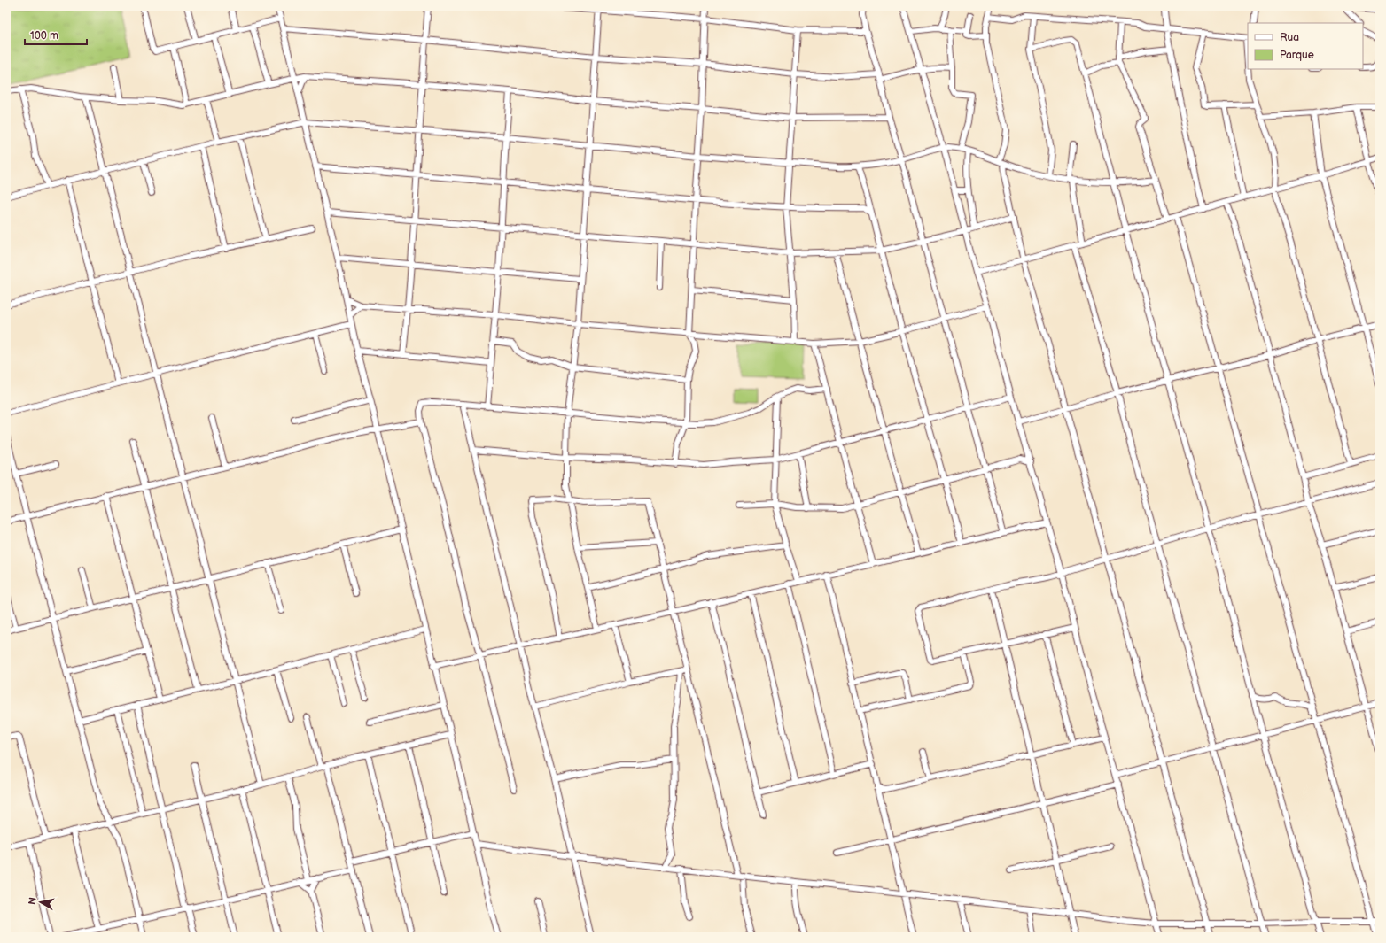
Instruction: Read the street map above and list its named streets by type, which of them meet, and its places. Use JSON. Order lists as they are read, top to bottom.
{
  "legend": ["Rua", "Parque"],
  "scale_bar": "100 m",
  "north": "left"
}
